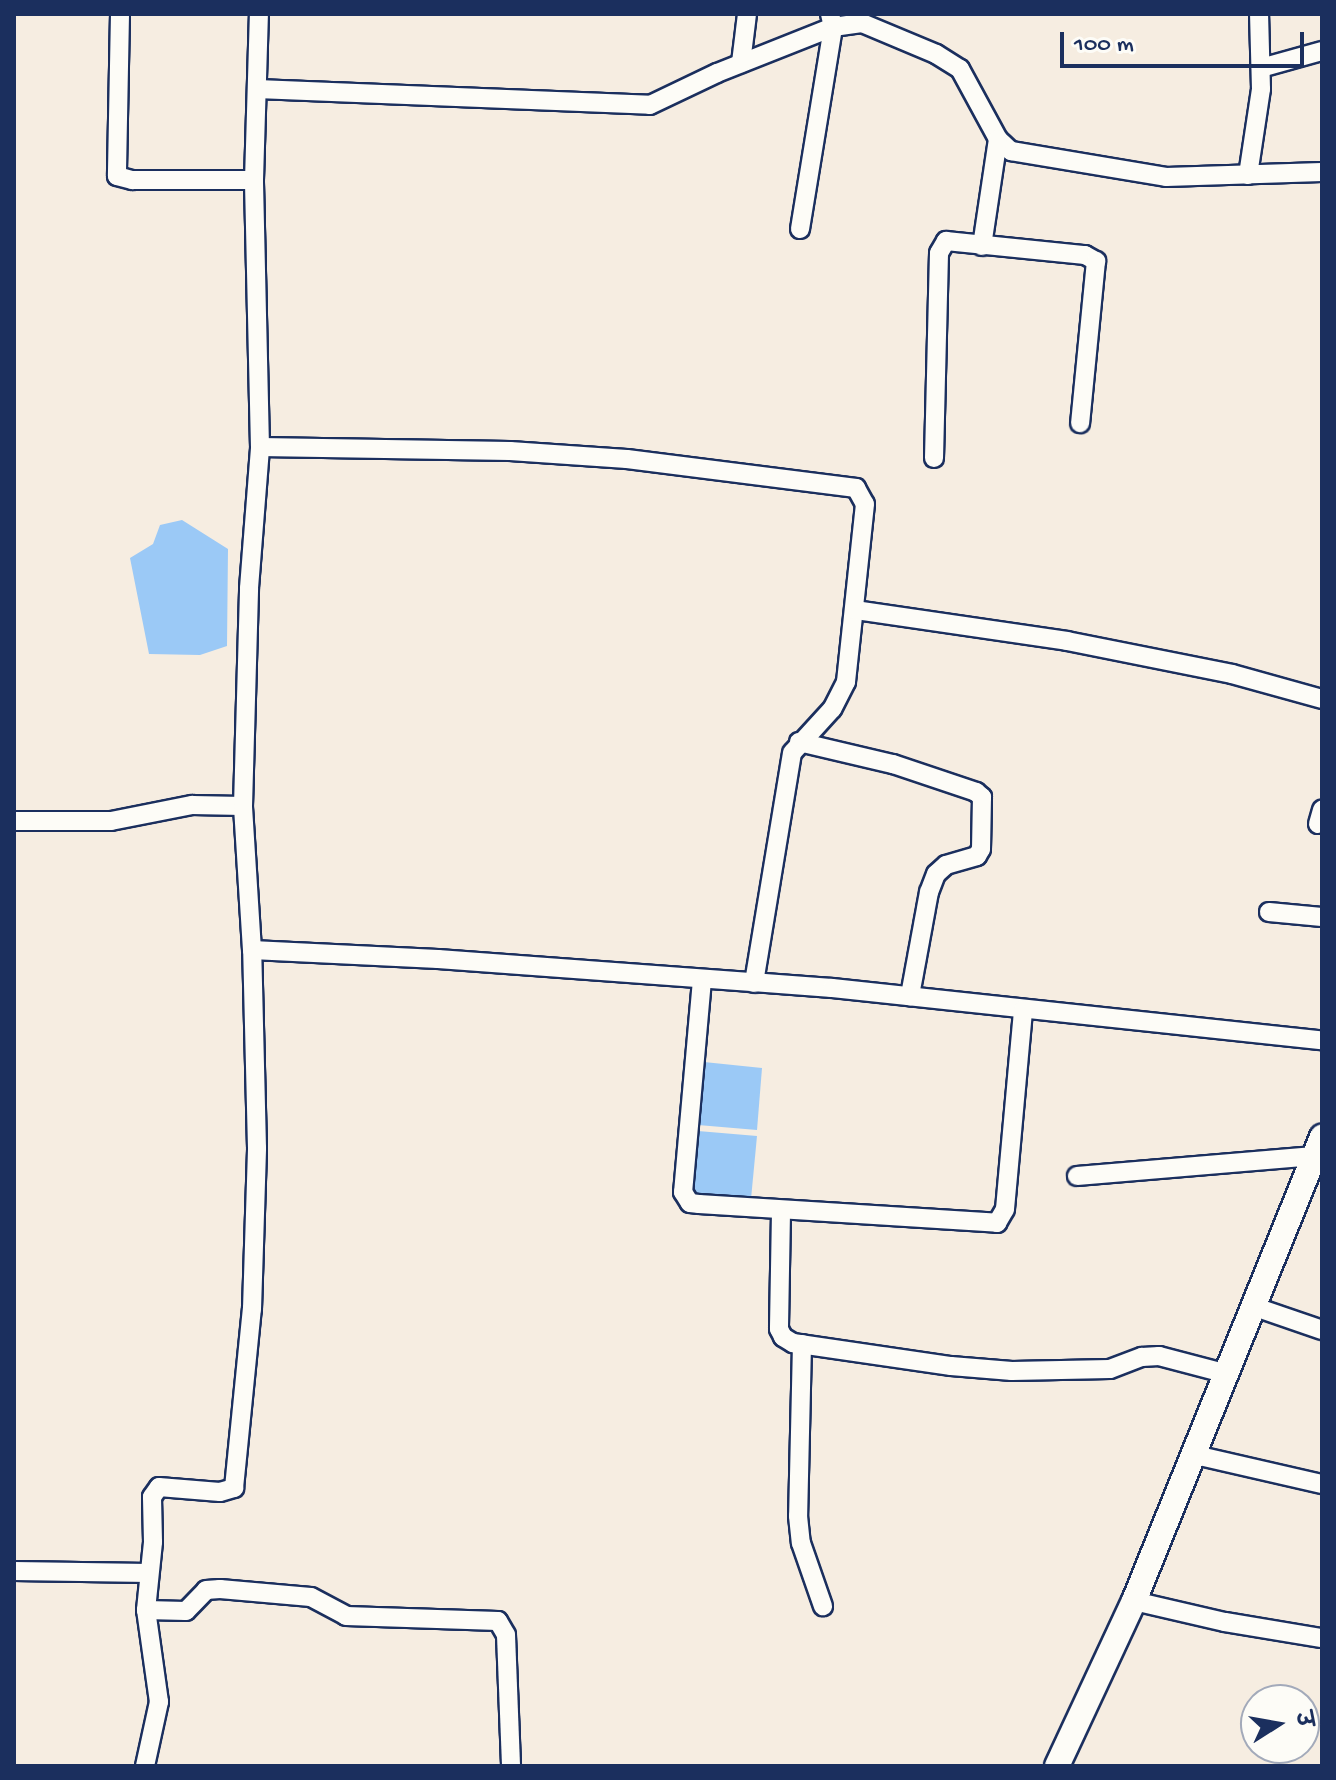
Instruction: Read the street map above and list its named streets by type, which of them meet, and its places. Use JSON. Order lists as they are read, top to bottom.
{
  "scale_bar": "100 m",
  "north": "right"
}
